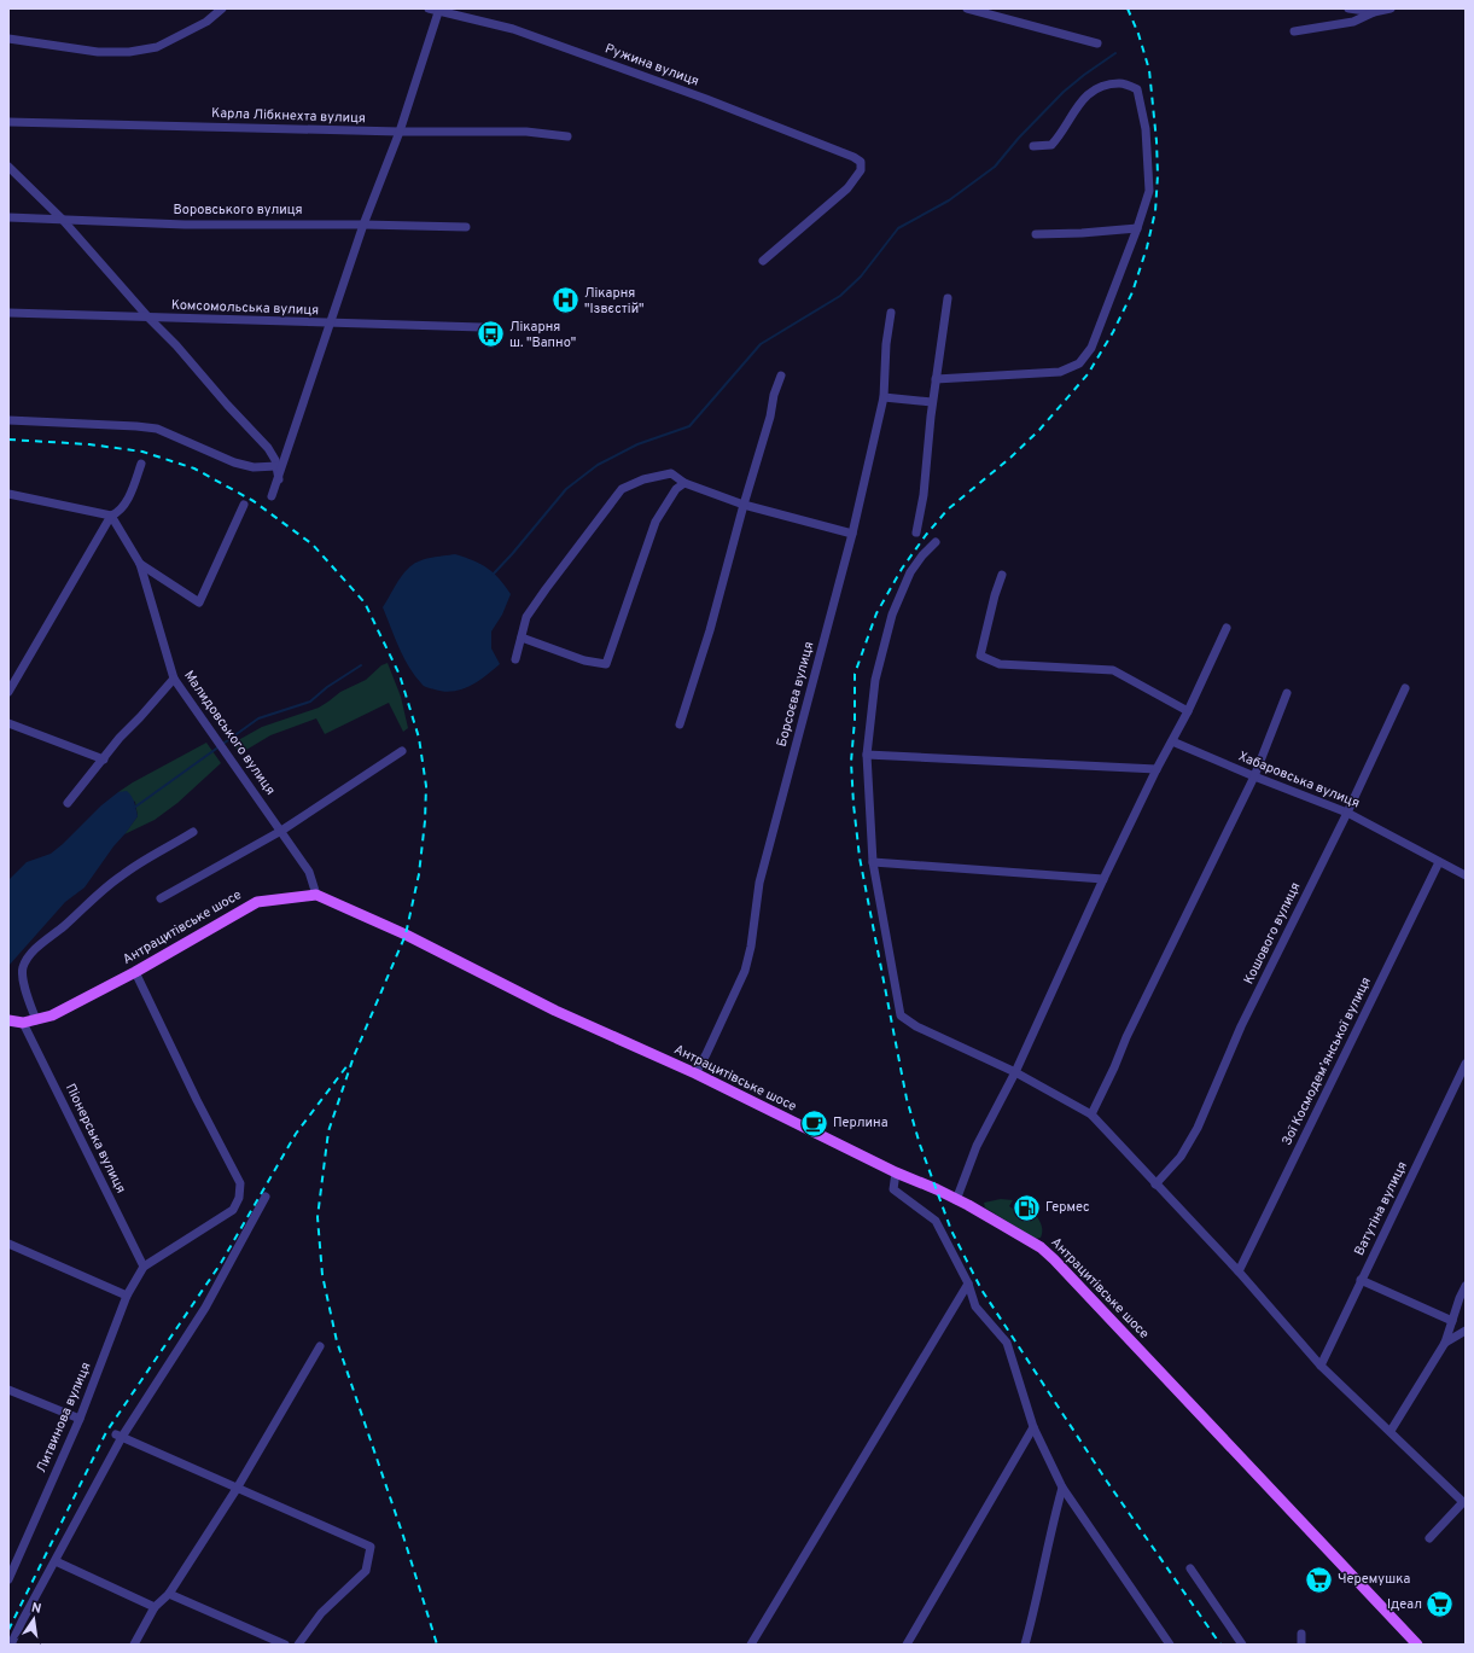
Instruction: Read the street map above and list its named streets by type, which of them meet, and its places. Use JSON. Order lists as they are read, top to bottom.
{
  "streets": {
    "main road": ["Антрацитівське шосе"],
    "street": [
      "Ружина вулиця",
      "Карла Лібкнехта вулиця",
      "Воровського вулиця",
      "Комсомольська вулиця",
      "Борсоєва вулиця",
      "Малидовського вулиця",
      "Хабаровська вулиця",
      "Кошового вулиця",
      "Зої Космодем’янської вулиця",
      "Піонерська вулиця",
      "Ватутіна вулиця",
      "Литвинова вулиця"
    ]
  },
  "crossings": [
    ["Борсоєва вулиця", "Антрацитівське шосе"],
    ["Малидовського вулиця", "Антрацитівське шосе"],
    ["Хабаровська вулиця", "Кошового вулиця"],
    ["Хабаровська вулиця", "Зої Космодем’янської вулиця"],
    ["Антрацитівське шосе", "Піонерська вулиця"],
    ["Піонерська вулиця", "Литвинова вулиця"]
  ],
  "places": {
    "hospital": ["Лікарня \"Ізвєстій\""],
    "bus stop": ["Лікарня ш. \"Вапно\""],
    "cafe": ["Перлина"],
    "fuel station": ["Гермес"],
    "supermarket": ["Черемушка", "Ідеал"]
  },
  "north": "top"
}
